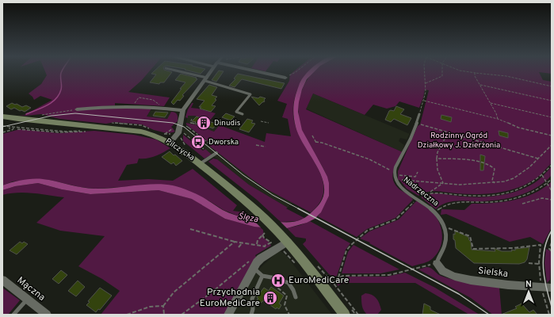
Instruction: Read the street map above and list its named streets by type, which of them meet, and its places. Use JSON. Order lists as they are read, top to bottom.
{
  "streets": {
    "street": ["Pilczycka", "Sielska", "Mączna"],
    "lane": ["Nadrzeczna"]
  },
  "crossings": [
    ["Nadrzeczna", "Sielska"]
  ],
  "water": ["Ślęza"],
  "parks": ["Rodzinny Ogród Działkowy J. Dzierżonia"],
  "places": {
    "building": ["Dinudis", "Przychodnia EuroMediCare"],
    "bus stop": ["Dworska"],
    "hospital": ["EuroMediCare"]
  },
  "north": "top"
}
